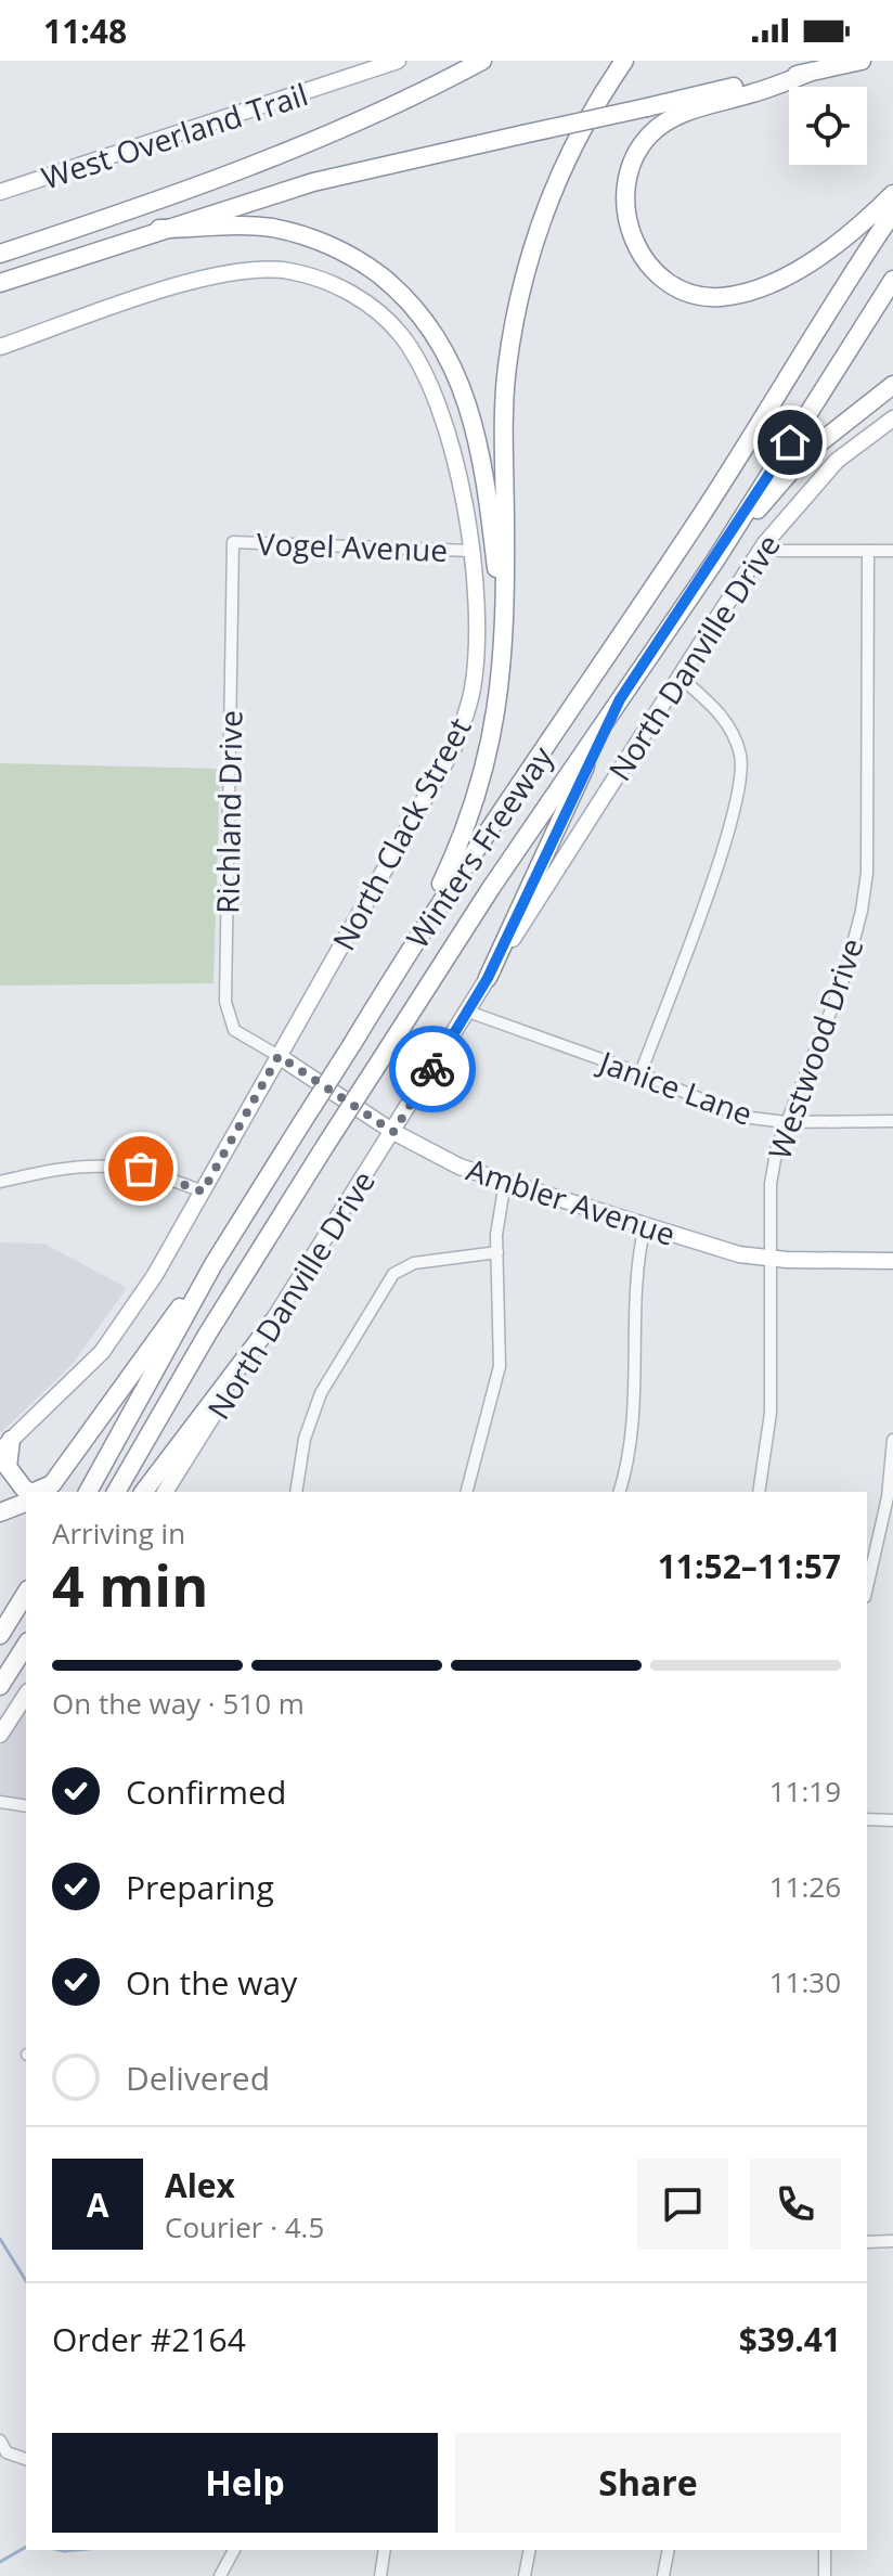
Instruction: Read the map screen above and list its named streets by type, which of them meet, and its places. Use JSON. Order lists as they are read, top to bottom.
{
  "streets": {
    "highway": ["Winters Freeway"],
    "main road": [
      "West Overland Trail",
      "North Danville Drive",
      "North Clack Street",
      "Ambler Avenue"
    ],
    "street": [
      "Vogel Avenue",
      "Richland Drive",
      "Westwood Drive",
      "Janice Lane"
    ]
  },
  "crossings": [
    ["Vogel Avenue", "Richland Drive"],
    ["Vogel Avenue", "North Clack Street"],
    ["North Danville Drive", "Janice Lane"],
    ["North Danville Drive", "Ambler Avenue"],
    ["Richland Drive", "North Clack Street"],
    ["Richland Drive", "Ambler Avenue"],
    ["North Clack Street", "Ambler Avenue"],
    ["Westwood Drive", "Janice Lane"],
    ["Westwood Drive", "Ambler Avenue"]
  ],
  "page": {
    "status": "11:48",
    "heading": ["4 min", "Arriving in", "11:52–11:57"],
    "panel": [
      "Alex",
      "Courier · 4.5",
      "Order #2164",
      "$39.41"
    ],
    "bar": "On the way · 510 m",
    "list": [
      ["Confirmed", "11:19"],
      ["Preparing", "11:26"],
      ["On the way", "11:30"],
      "Delivered"
    ],
    "round": "A",
    "buttons": ["Help", "Share"]
  }
}
